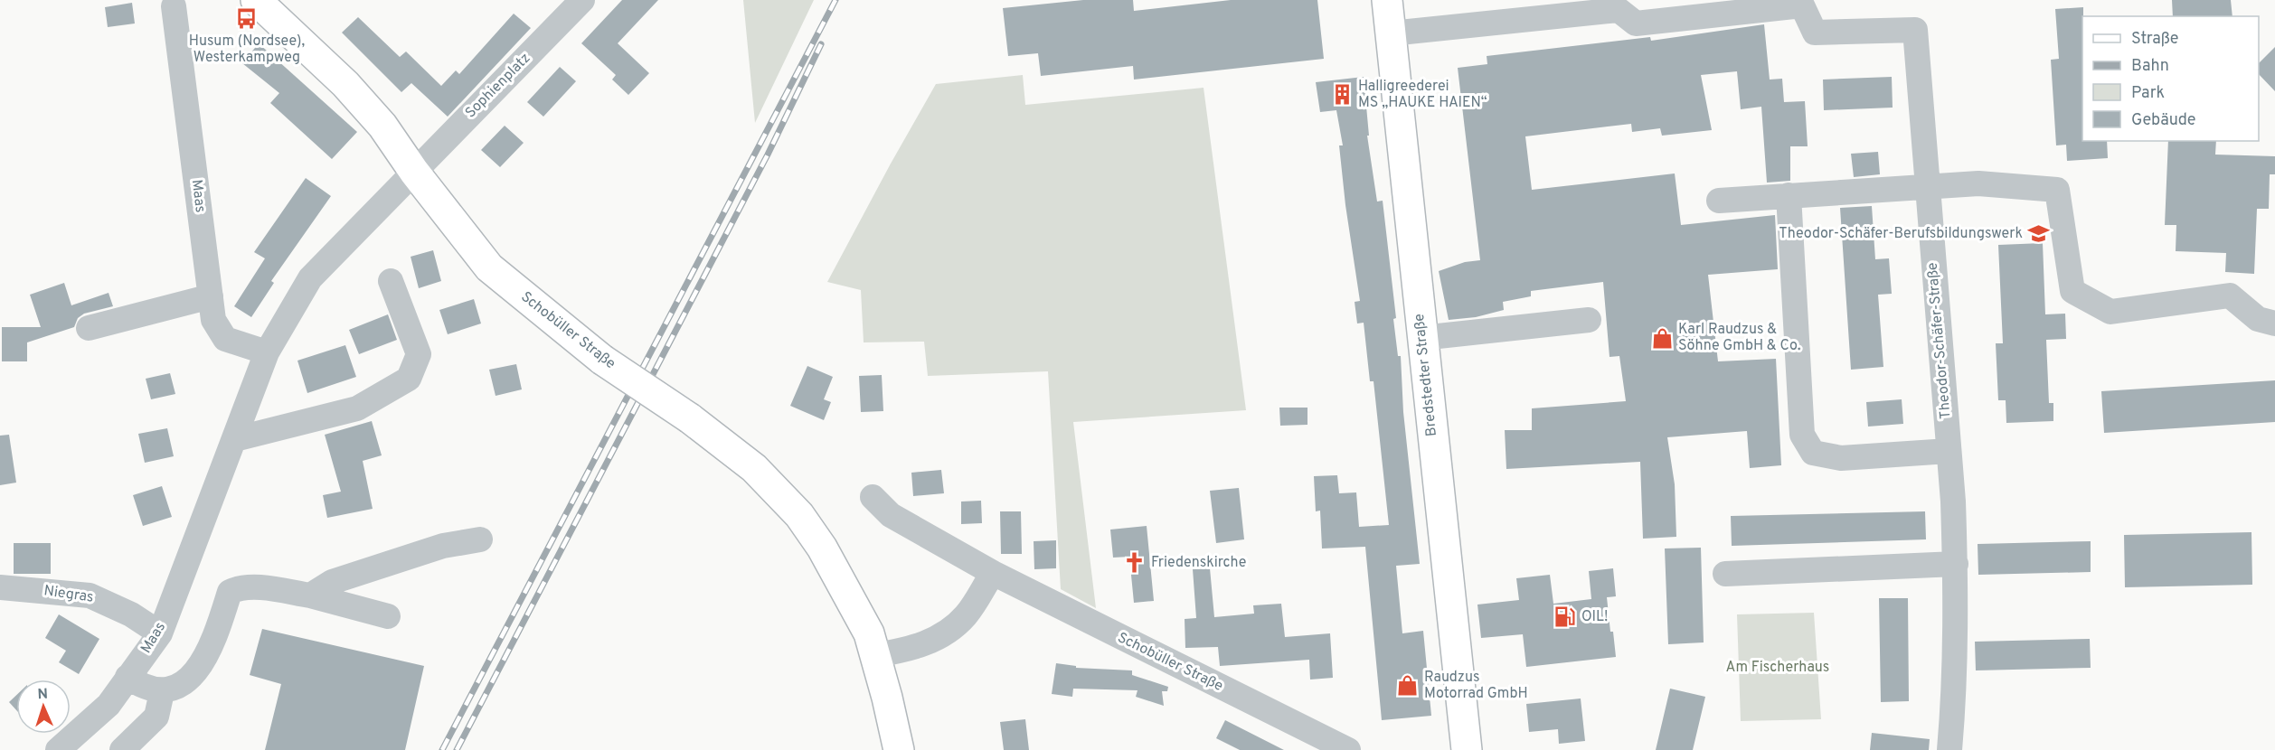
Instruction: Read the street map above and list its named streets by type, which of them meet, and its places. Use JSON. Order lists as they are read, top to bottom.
{
  "streets": {
    "main road": ["Schobüller Straße", "Bredstedter Straße"],
    "street": [
      "Sophienplatz",
      "Maas",
      "Theodor-Schäfer-Straße",
      "Niegras"
    ]
  },
  "crossings": [
    ["Sophienplatz", "Maas"],
    ["Sophienplatz", "Schobüller Straße"],
    ["Maas", "Schobüller Straße"],
    ["Maas", "Niegras"],
    ["Theodor-Schäfer-Straße", "Bredstedter Straße"]
  ],
  "parks": ["Am Fischerhaus"],
  "places": {
    "bus stop": ["Husum (Nordsee), Westerkampweg"],
    "building": ["Halligreederei MS „HAUKE HAIEN“"],
    "school or university": ["Theodor-Schäfer-Berufsbildungswerk"],
    "shop": ["Karl Raudzus & Söhne GmbH & Co.", "Raudzus Motorrad GmbH"],
    "church": ["Friedenskirche"],
    "fuel station": ["OIL!"]
  },
  "legend": [
    "Straße",
    "Bahn",
    "Park",
    "Gebäude"
  ],
  "north": "top"
}
